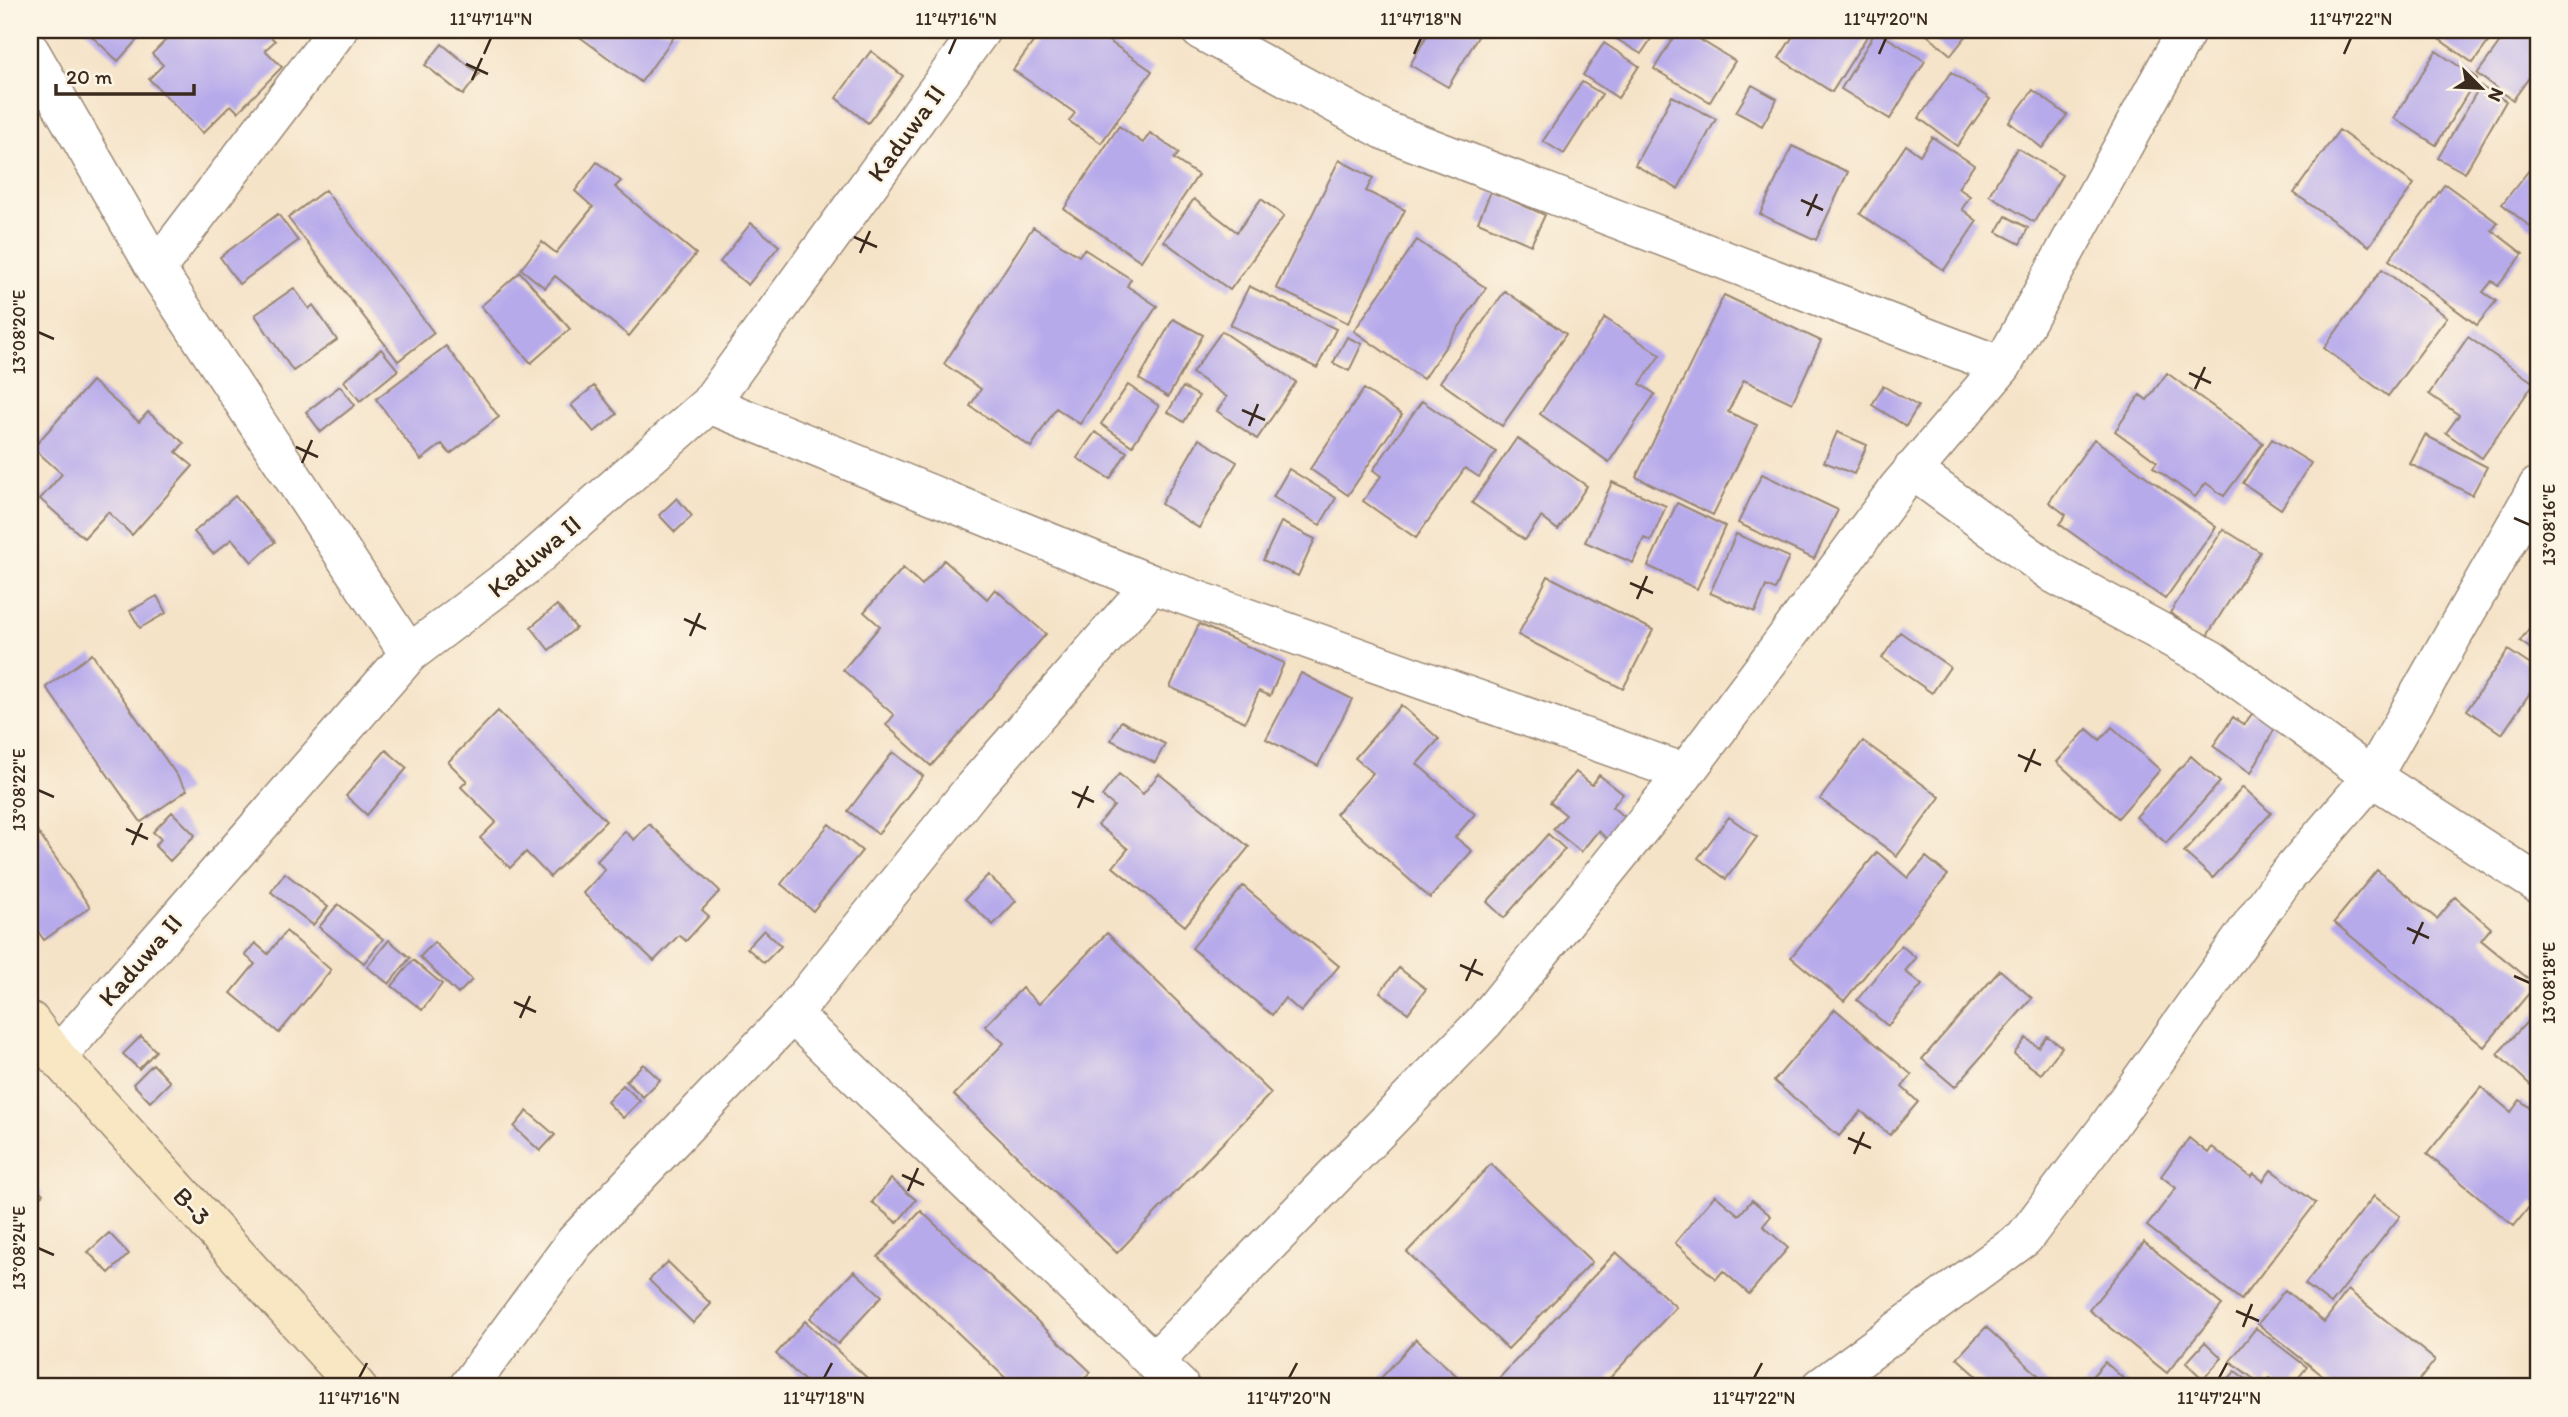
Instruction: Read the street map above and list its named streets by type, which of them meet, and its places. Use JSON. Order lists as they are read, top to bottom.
{
  "streets": {
    "main road": ["B-3"],
    "street": ["Kaduwa II"]
  },
  "crossings": [
    ["Kaduwa II", "B-3"]
  ],
  "scale_bar": "20 m",
  "north": "bottom right",
  "coordinates": [
    "11°47'14\"N",
    "11°47'16\"N",
    "11°47'18\"N",
    "11°47'20\"N",
    "11°47'22\"N",
    "13°08'20\"E",
    "13°08'16\"E",
    "13°08'22\"E",
    "13°08'18\"E",
    "13°08'24\"E",
    "11°47'24\"N"
  ]
}
